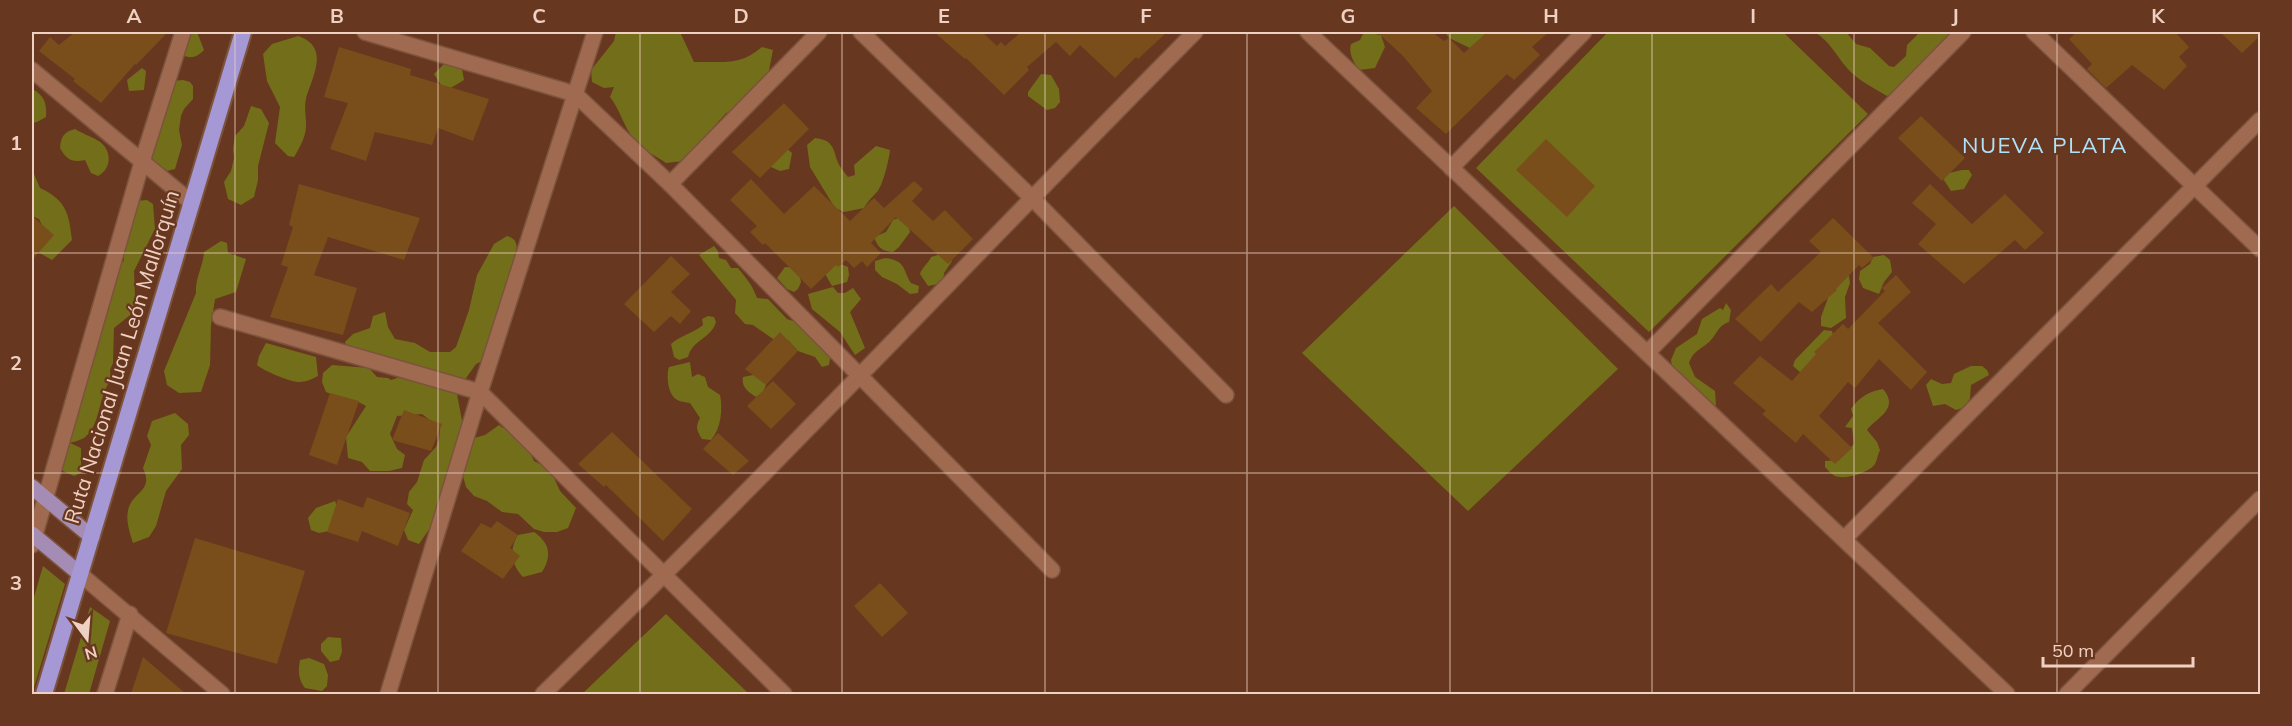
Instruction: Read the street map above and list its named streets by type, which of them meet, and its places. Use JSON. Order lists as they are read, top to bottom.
{
  "streets": {
    "highway": ["Ruta Nacional Juan León Mallorquín"]
  },
  "districts": ["NUEVA PLATA"],
  "scale_bar": "50 m",
  "north": "bottom",
  "grid": {
    "columns": [
      "A",
      "B",
      "C",
      "D",
      "E",
      "F",
      "G",
      "H",
      "I",
      "J",
      "K"
    ],
    "rows": ["1", "2", "3"]
  }
}
